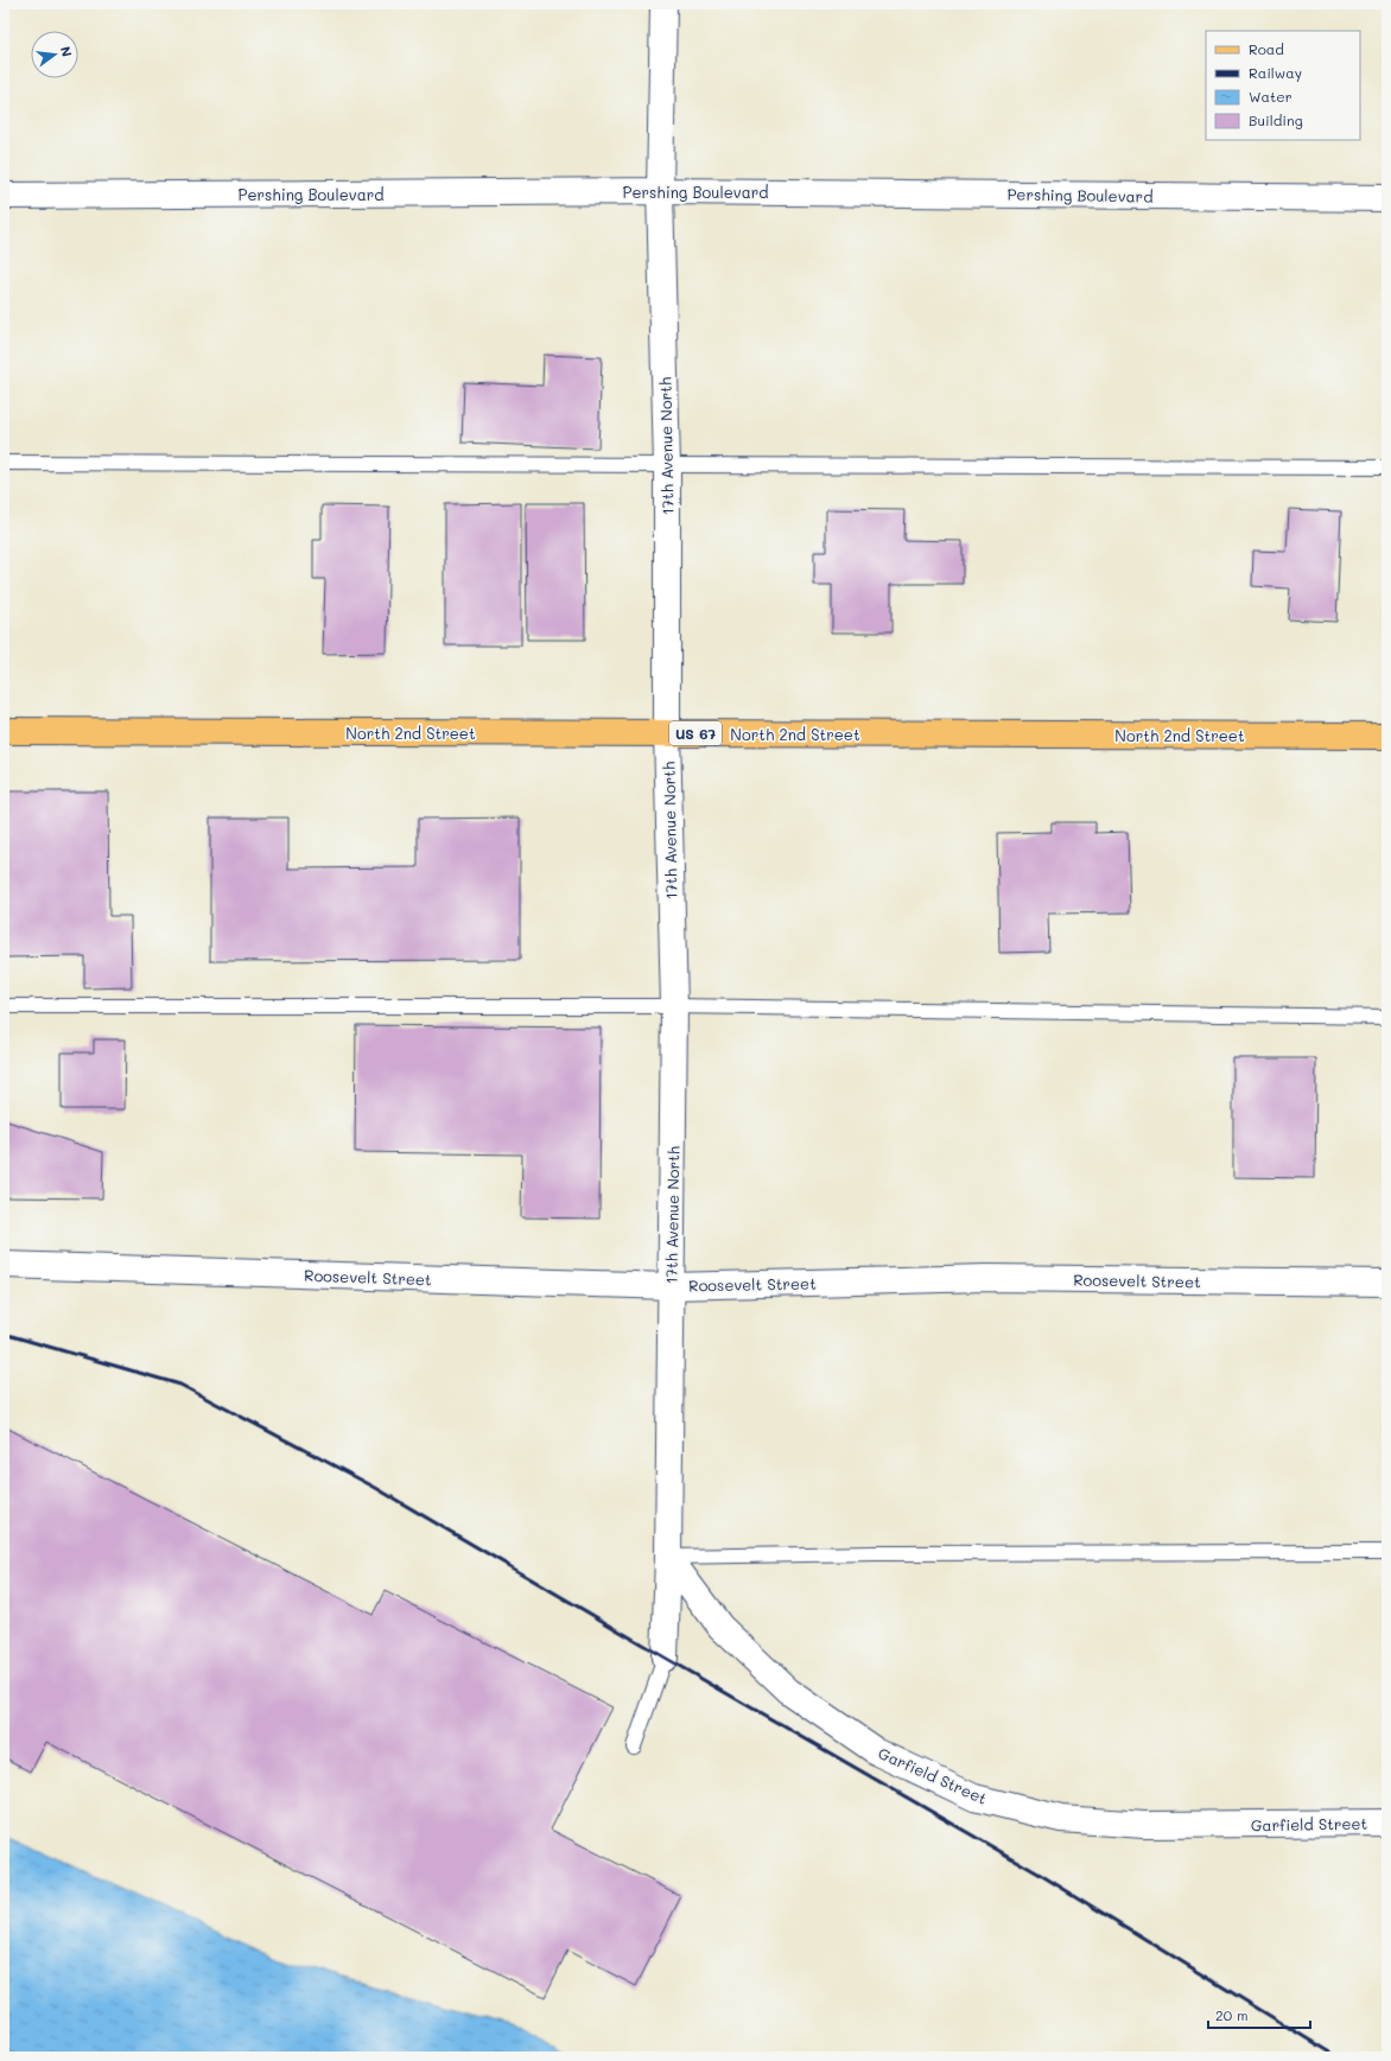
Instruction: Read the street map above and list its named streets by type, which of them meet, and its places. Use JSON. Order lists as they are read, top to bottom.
{
  "streets": {
    "main road": ["North 2nd Street", "US 67"],
    "street": [
      "Pershing Boulevard",
      "17th Avenue North",
      "Roosevelt Street",
      "Garfield Street"
    ]
  },
  "crossings": [
    ["Pershing Boulevard", "17th Avenue North"],
    ["17th Avenue North", "North 2nd Street"],
    ["17th Avenue North", "Roosevelt Street"],
    ["17th Avenue North", "Garfield Street"]
  ],
  "legend": [
    "Road",
    "Railway",
    "Water",
    "Building"
  ],
  "scale_bar": "20 m",
  "north": "right"
}
